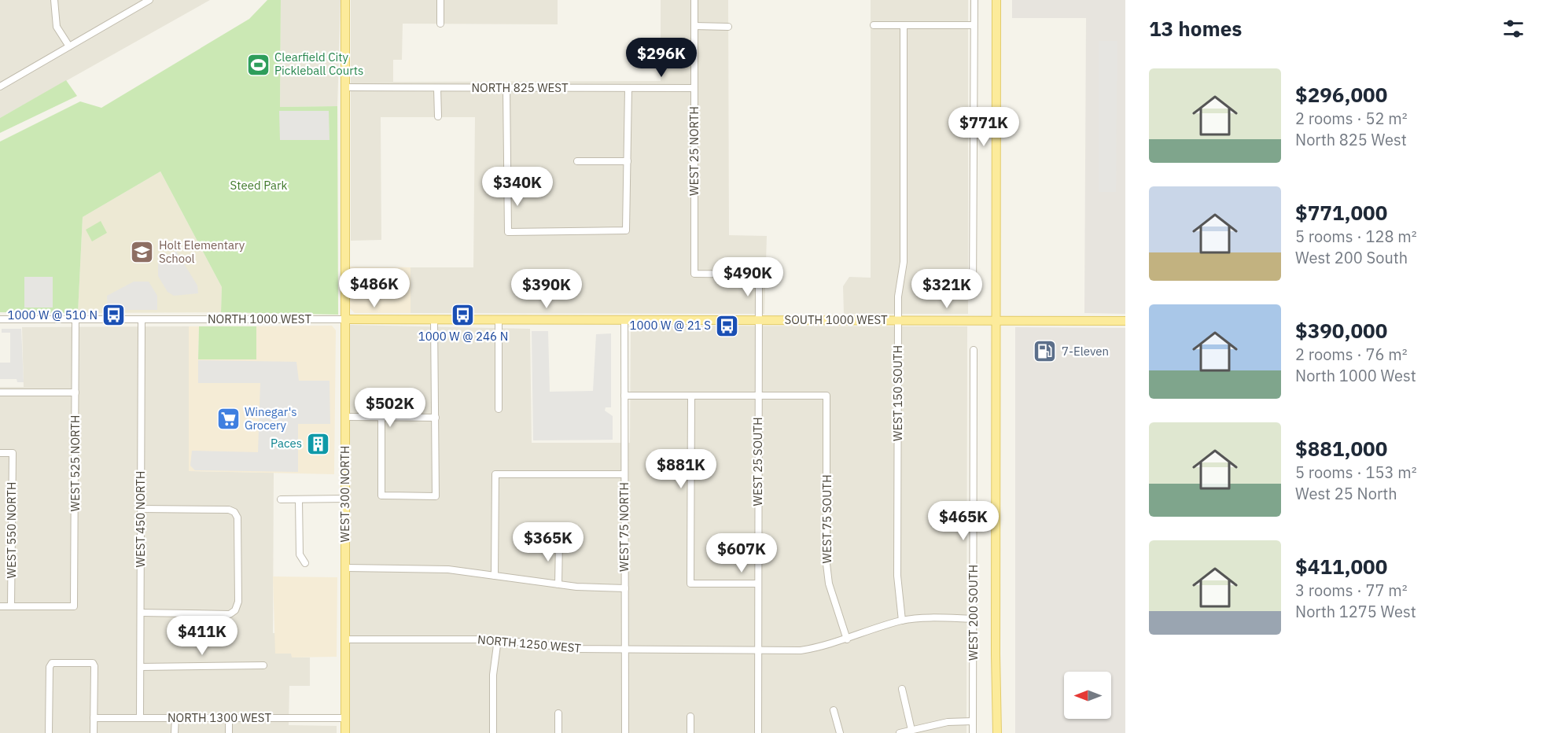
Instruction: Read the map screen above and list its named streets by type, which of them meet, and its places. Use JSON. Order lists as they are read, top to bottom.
{
  "streets": {
    "main road": ["NORTH 1000 WEST", "SOUTH 1000 WEST", "WEST 300 NORTH"],
    "street": [
      "NORTH 825 WEST",
      "WEST 25 NORTH",
      "WEST 150 SOUTH",
      "WEST 25 SOUTH",
      "WEST 525 NORTH",
      "WEST 450 NORTH",
      "WEST 75 SOUTH",
      "WEST 75 NORTH",
      "WEST 550 NORTH",
      "WEST 200 SOUTH",
      "NORTH 1250 WEST",
      "NORTH 1300 WEST"
    ]
  },
  "crossings": [
    ["NORTH 825 WEST", "WEST 25 NORTH"],
    ["NORTH 825 WEST", "WEST 300 NORTH"],
    ["WEST 25 NORTH", "WEST 25 SOUTH"],
    ["NORTH 1000 WEST", "SOUTH 1000 WEST"],
    ["NORTH 1000 WEST", "WEST 525 NORTH"],
    ["NORTH 1000 WEST", "WEST 300 NORTH"],
    ["NORTH 1000 WEST", "WEST 450 NORTH"],
    ["NORTH 1000 WEST", "WEST 75 NORTH"],
    ["SOUTH 1000 WEST", "WEST 150 SOUTH"],
    ["SOUTH 1000 WEST", "WEST 25 SOUTH"],
    ["WEST 150 SOUTH", "NORTH 1250 WEST"],
    ["WEST 25 SOUTH", "WEST 75 SOUTH"],
    ["WEST 25 SOUTH", "NORTH 1250 WEST"],
    ["WEST 525 NORTH", "WEST 550 NORTH"],
    ["WEST 300 NORTH", "NORTH 1250 WEST"],
    ["WEST 300 NORTH", "NORTH 1300 WEST"],
    ["WEST 450 NORTH", "NORTH 1300 WEST"],
    ["WEST 75 SOUTH", "NORTH 1250 WEST"],
    ["WEST 75 NORTH", "NORTH 1250 WEST"],
    ["WEST 200 SOUTH", "NORTH 1250 WEST"]
  ],
  "parks": ["Steed Park"],
  "places": {
    "sports": ["Clearfield City Pickleball Courts"],
    "school or university": ["Holt Elementary School"],
    "bus stop": ["1000 W @ 510 N", "1000 W @ 246 N", "1000 W @ 21 S"],
    "fuel station": ["7-Eleven"],
    "supermarket": ["Winegar's Grocery"],
    "building": ["Paces"]
  },
  "north": "left",
  "page": {
    "heading": "13 homes",
    "price": [
      "$296K",
      "$771K",
      "$340K",
      "$490K",
      "$486K",
      "$390K",
      "$321K",
      "$502K",
      "$881K",
      "$465K",
      "$365K",
      "$607K",
      "$411K"
    ],
    "list": [
      {
        "name": "$296,000",
        "note": "2 rooms · 52 m² · North 825 West"
      },
      {
        "name": "$771,000",
        "note": "5 rooms · 128 m² · West 200 South"
      },
      {
        "name": "$390,000",
        "note": "2 rooms · 76 m² · North 1000 West"
      },
      {
        "name": "$881,000",
        "note": "5 rooms · 153 m² · West 25 North"
      },
      {
        "name": "$411,000",
        "note": "3 rooms · 77 m² · North 1275 West"
      }
    ]
  }
}
